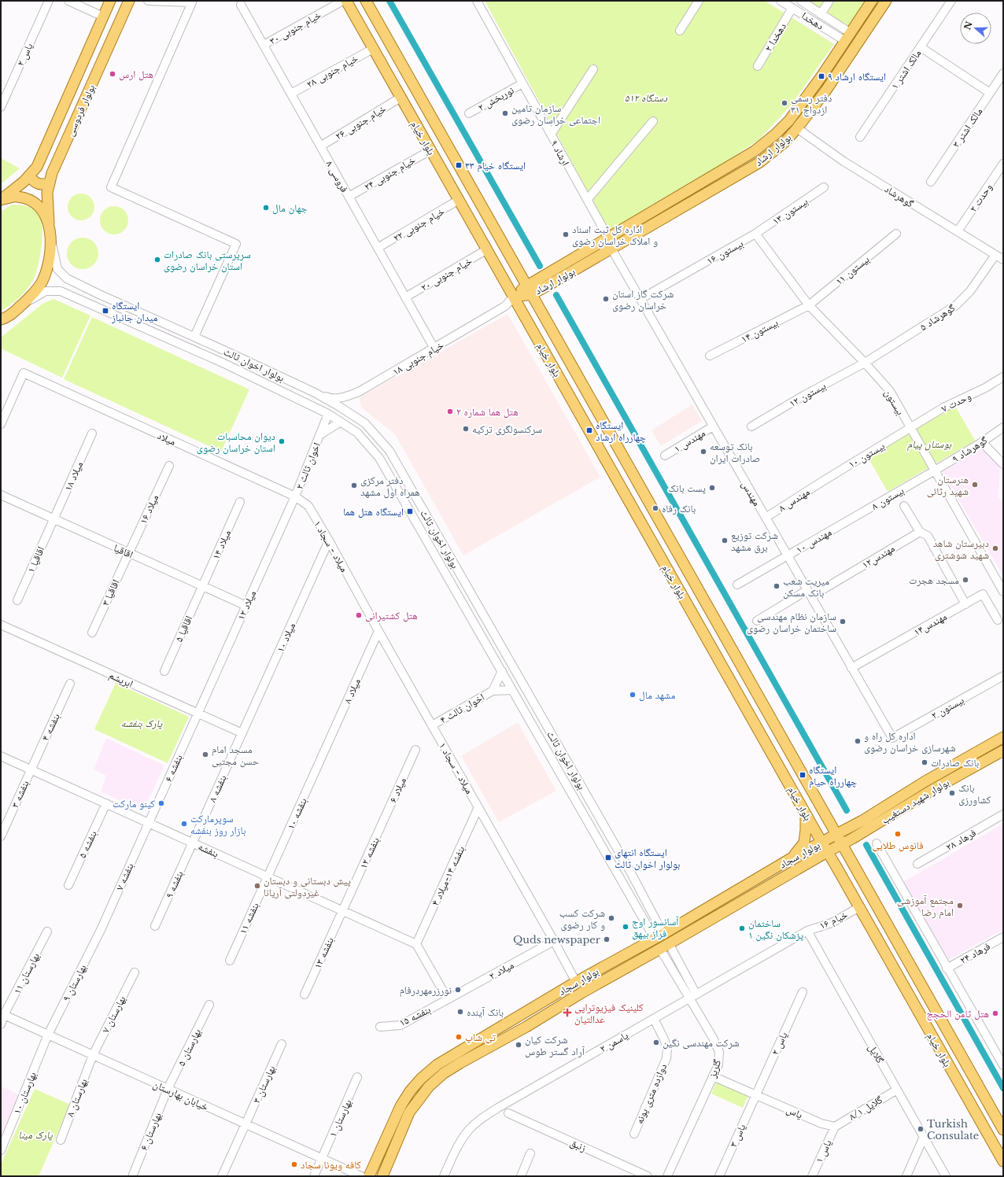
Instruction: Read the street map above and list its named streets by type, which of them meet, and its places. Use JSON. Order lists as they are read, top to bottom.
{
  "streets": {
    "main road": [
      "بولوار فردوسی",
      "بلوار خیام",
      "بولوار ارشاد",
      "بولوار شهید دستغیب",
      "بولوار سجاد"
    ],
    "street": [
      "دهخدا",
      "خیام جنوبی ۳۰",
      "دهخدا ۲",
      "یاس ۲",
      "مالک اشتر ۱",
      "خیام جنوبی ۲۸",
      "نوربخش ۲",
      "خیام جنوبی ۲۶",
      "مالک اشتر ۳",
      "ارشاد ۹",
      "خیام جنوبی ۲۴",
      "فروسی ۸",
      "گوهرشاد",
      "وحدت ۲",
      "بیستون ۱۳",
      "خیام جنوبی ۲۲",
      "بیستون ۱۶",
      "بیستون ۱۱",
      "خیام جنوبی ۲۰",
      "گوهرشاد ۵",
      "بیستون ۱۴",
      "خیام جنوبی ۱۸",
      "بولوار اخوان ثالث",
      "بیستون ۱۲",
      "بیستون",
      "وحدت ۷",
      "میلاد",
      "مهندس ۱",
      "گوهرشاد ۹",
      "بیستون ۱۰",
      "اخوان ثالث ۲",
      "میلاد ۱۸",
      "مهندس",
      "بیستون ۸",
      "مهندس ۸",
      "میلاد ۱۶",
      "مهندس ۱۰",
      "میلاد ۱۴",
      "میلاد - سجاد ۱",
      "اقاقیا",
      "مهندس۱۲",
      "اقاقیا ۱",
      "اقاقیا ۳",
      "میلاد ۱۲",
      "مهندس۱۴",
      "اقاقیا ۵",
      "میلاد ۱۰",
      "ابریشم",
      "میلاد ۸",
      "بیستون ۲",
      "اخوان ثالث ۴",
      "بنفشه ۴",
      "بنفشه ۶",
      "بنفشه ۸",
      "میلاد ۶",
      "بنفشه ۳",
      "بنفشه ۱۰",
      "فرهاد ۲۸",
      "بنفشه ۵",
      "بنفشه",
      "بنفشه ۱۲",
      "بنفشه ۱۴-میلاد ۴",
      "بنفشه ۷",
      "بنفشه ۹",
      "بنفشه ۱۱",
      "خیام ۱۶",
      "بنفشه ۱۳",
      "فرهاد ۲۴",
      "میلاد ۲",
      "بهارستان ۱۱",
      "بهارستان ۹",
      "بهارستان ۷",
      "بنفشه ۱۵",
      "یاسمن ۲",
      "بهارستان ۵",
      "گلایل",
      "گلریز",
      "بهارستان ۳",
      "بهارستان ۱۰",
      "دوازده متری پونه",
      "خیابان بهارستان",
      "بهارستان ۸",
      "گلایل ۸/۱",
      "یاس",
      "بهارستان ۱",
      "بهارستان ۶",
      "یاس ۳",
      "زنبق",
      "یاس ۱"
    ]
  },
  "crossings": [
    ["دهخدا", "دهخدا ۲"],
    ["دهخدا", "بولوار ارشاد"],
    ["خیام جنوبی ۳۰", "فروسی ۸"],
    ["یاس ۲", "یاس"],
    ["یاس ۲", "یاس ۳"],
    ["خیام جنوبی ۲۸", "بلوار خیام"],
    ["خیام جنوبی ۲۸", "فروسی ۸"],
    ["نوربخش ۲", "ارشاد ۹"],
    ["بولوار فردوسی", "بولوار اخوان ثالث"],
    ["خیام جنوبی ۲۶", "بلوار خیام"],
    ["خیام جنوبی ۲۶", "فروسی ۸"],
    ["بلوار خیام", "بولوار ارشاد"],
    ["بلوار خیام", "خیام جنوبی ۲۴"],
    ["بلوار خیام", "خیام جنوبی ۲۲"],
    ["بلوار خیام", "خیام جنوبی ۲۰"],
    ["بلوار خیام", "خیام جنوبی ۱۸"],
    ["بلوار خیام", "بولوار شهید دستغیب"],
    ["بلوار خیام", "بولوار سجاد"],
    ["بلوار خیام", "خیام ۱۶"],
    ["بولوار ارشاد", "ارشاد ۹"],
    ["بولوار ارشاد", "گوهرشاد"],
    ["بولوار ارشاد", "خیام جنوبی ۱۸"],
    ["بولوار ارشاد", "مهندس"],
    ["خیام جنوبی ۲۴", "فروسی ۸"],
    ["فروسی ۸", "خیام جنوبی ۲۲"],
    ["فروسی ۸", "خیام جنوبی ۲۰"],
    ["فروسی ۸", "خیام جنوبی ۱۸"],
    ["گوهرشاد", "وحدت ۲"],
    ["گوهرشاد", "گوهرشاد ۵"],
    ["بیستون ۱۳", "بیستون ۱۶"],
    ["بیستون ۱۳", "بیستون"],
    ["بیستون ۱۶", "بیستون"],
    ["بیستون ۱۶", "مهندس"],
    ["بیستون ۱۱", "بیستون ۱۴"],
    ["بیستون ۱۱", "بیستون"],
    ["گوهرشاد ۵", "بیستون ۱۲"],
    ["گوهرشاد ۵", "بیستون"],
    ["بیستون ۱۴", "بیستون"],
    ["خیام جنوبی ۱۸", "بولوار اخوان ثالث"],
    ["بولوار اخوان ثالث", "بولوار سجاد"],
    ["بیستون ۱۲", "بیستون"],
    ["بیستون", "وحدت ۷"],
    ["بیستون", "گوهرشاد ۹"],
    ["بیستون", "بیستون ۱۰"],
    ["بیستون", "بیستون ۸"],
    ["وحدت ۷", "بیستون ۱۰"],
    ["میلاد", "اخوان ثالث ۲"],
    ["میلاد", "میلاد - سجاد ۱"],
    ["میلاد", "میلاد ۱۲"],
    ["مهندس ۱", "مهندس"],
    ["گوهرشاد ۹", "بیستون ۸"],
    ["بیستون ۱۰", "مهندس ۸"],
    ["اخوان ثالث ۲", "میلاد ۱۲"],
    ["میلاد ۱۸", "اقاقیا"],
    ["میلاد ۱۸", "اقاقیا ۱"],
    ["مهندس", "مهندس ۸"],
    ["مهندس", "مهندس ۱۰"],
    ["مهندس", "مهندس۱۲"],
    ["مهندس", "مهندس۱۴"],
    ["مهندس", "بیستون ۲"],
    ["بیستون ۸", "مهندس ۱۰"],
    ["میلاد ۱۶", "اقاقیا"],
    ["میلاد ۱۶", "اقاقیا ۳"],
    ["میلاد ۱۴", "اقاقیا"],
    ["میلاد ۱۴", "اقاقیا ۵"],
    ["میلاد - سجاد ۱", "میلاد ۱۰"],
    ["میلاد - سجاد ۱", "میلاد ۸"],
    ["میلاد - سجاد ۱", "اخوان ثالث ۴"],
    ["میلاد - سجاد ۱", "بولوار سجاد"],
    ["میلاد - سجاد ۱", "بنفشه ۱۴-میلاد ۴"],
    ["میلاد - سجاد ۱", "میلاد ۲"],
    ["اقاقیا", "اقاقیا ۱"],
    ["اقاقیا", "اقاقیا ۳"],
    ["اقاقیا", "میلاد ۱۲"],
    ["اقاقیا", "اقاقیا ۵"],
    ["میلاد ۱۲", "ابریشم"],
    ["میلاد ۱۲", "بنفشه ۶"],
    ["میلاد ۱۰", "ابریشم"],
    ["میلاد ۱۰", "بنفشه ۸"],
    ["ابریشم", "بنفشه ۶"],
    ["ابریشم", "بنفشه ۸"],
    ["میلاد ۸", "بنفشه ۱۰"],
    ["بنفشه ۴", "بنفشه ۳"],
    ["بنفشه ۴", "بنفشه"],
    ["بنفشه ۶", "بنفشه"],
    ["بنفشه ۶", "بنفشه ۷"],
    ["بنفشه ۸", "بنفشه"],
    ["بنفشه ۸", "بنفشه ۹"],
    ["میلاد ۶", "بنفشه ۱۲"],
    ["بنفشه ۳", "بنفشه"],
    ["بولوار شهید دستغیب", "بولوار سجاد"],
    ["بنفشه ۱۰", "بنفشه"],
    ["بنفشه ۱۰", "بنفشه ۱۱"],
    ["بنفشه ۵", "بنفشه"],
    ["بنفشه", "بنفشه ۱۲"],
    ["بنفشه", "بنفشه ۱۴-میلاد ۴"],
    ["بنفشه", "بنفشه ۷"],
    ["بنفشه", "بنفشه ۹"],
    ["بنفشه", "بنفشه ۱۱"],
    ["بنفشه", "بنفشه ۱۳"],
    ["بنفشه ۱۲", "بنفشه ۱۳"],
    ["بولوار سجاد", "گلریز"],
    ["بنفشه ۷", "بهارستان ۹"],
    ["خیام ۱۶", "یاسمن ۲"],
    ["خیام ۱۶", "گلایل"],
    ["میلاد ۲", "بنفشه ۱۵"],
    ["بهارستان ۱۱", "خیابان بهارستان"],
    ["بهارستان ۹", "بهارستان ۱۰"],
    ["بهارستان ۹", "خیابان بهارستان"],
    ["بهارستان ۷", "خیابان بهارستان"],
    ["بهارستان ۷", "بهارستان ۸"],
    ["یاسمن ۲", "گلایل"],
    ["یاسمن ۲", "گلریز"],
    ["یاسمن ۲", "دوازده متری پونه"],
    ["بهارستان ۵", "خیابان بهارستان"],
    ["بهارستان ۵", "بهارستان ۶"],
    ["گلایل", "گلایل ۸/۱"],
    ["گلریز", "یاس"],
    ["بهارستان ۳", "خیابان بهارستان"],
    ["بهارستان ۱۰", "خیابان بهارستان"],
    ["خیابان بهارستان", "بهارستان ۸"],
    ["خیابان بهارستان", "بهارستان ۱"],
    ["خیابان بهارستان", "بهارستان ۶"],
    ["گلایل ۸/۱", "یاس"],
    ["گلایل ۸/۱", "یاس ۱"],
    ["یاس", "یاس ۳"],
    ["یاس", "یاس ۱"]
  ],
  "parks": [
    "۵۱۲ دستگاه",
    "بوستان پیام",
    "پارک بنفشه",
    "پارک مینا"
  ],
  "places": {
    "other": [
      "هتل ارس",
      "دفتر رسمی ازدواج ۳۱",
      "سازمان تامین اجتماعی خراسان رضوی",
      "جهان مال",
      "اداره کل ثبت اسناد و املاک خراسان رضوی",
      "سرپرستی بانک صادرات استان خراسان رضوی",
      "شرکت گاز استان خراسان رضوی",
      "هتل هما شماره ۲",
      "سرکنسولگری ترکیه",
      "دیوان محاسبات استان خراسان رضوی",
      "بانک توسعه صادرات ایران",
      "هنرستان شهید رثائی",
      "دفتر مرکزی همراه اول مشهد",
      "پست بانک",
      "بانک رفاه",
      "شرکت توزیع برق مشهد",
      "دبیرستان شاهد شهید شوشتری",
      "مسجد هجرت",
      "میریت شعب بانک مسکن",
      "هتل کشتیرانی",
      "سازمان نظام مهندسی ساختمان خراسان رضوی",
      "مشهد مال",
      "اداره کل راه و شهرسازی خراسان رضوی",
      "مسجد امام حسن مجتبی",
      "بانک صادرات",
      "بانک کشاورزی",
      "کینو مارکت",
      "سوپرمارکت بازار روز بنفشه",
      "فانوس طلایی",
      "پیش دبستانی و دبستان غیردولتی آریانا",
      "مجتمع آموزشی امام رضا",
      "شرکت کسب و کار رضوی",
      "آسانسور اوج فراز بیهق",
      "ساختمان پزشکان نگین ۱",
      "Quds newspaper",
      "نورزرمهردرفام",
      "بانک آینده",
      "هتل ثامن الحجج",
      "تی شاپ",
      "شرکت مهندسی نگین",
      "شرکت کیان آراد گستر طوس",
      "Turkish Consulate",
      "کافه ویونا سجاد"
    ],
    "transit": [
      "ایستگاه ارشاد ۹",
      "ایستگاه خیام ۳۳",
      "ایستگاه میدان جانباز",
      "ایستگاه چهارراه ارشاد",
      "ایستگاه هتل هما",
      "ایستگاه چهارراه حیام",
      "ایستگاه انتهای بولوار اخوان ثالث"
    ],
    "health": ["کلینیک فیزیوتراپی عدالتیان"]
  },
  "north": "left"
}
